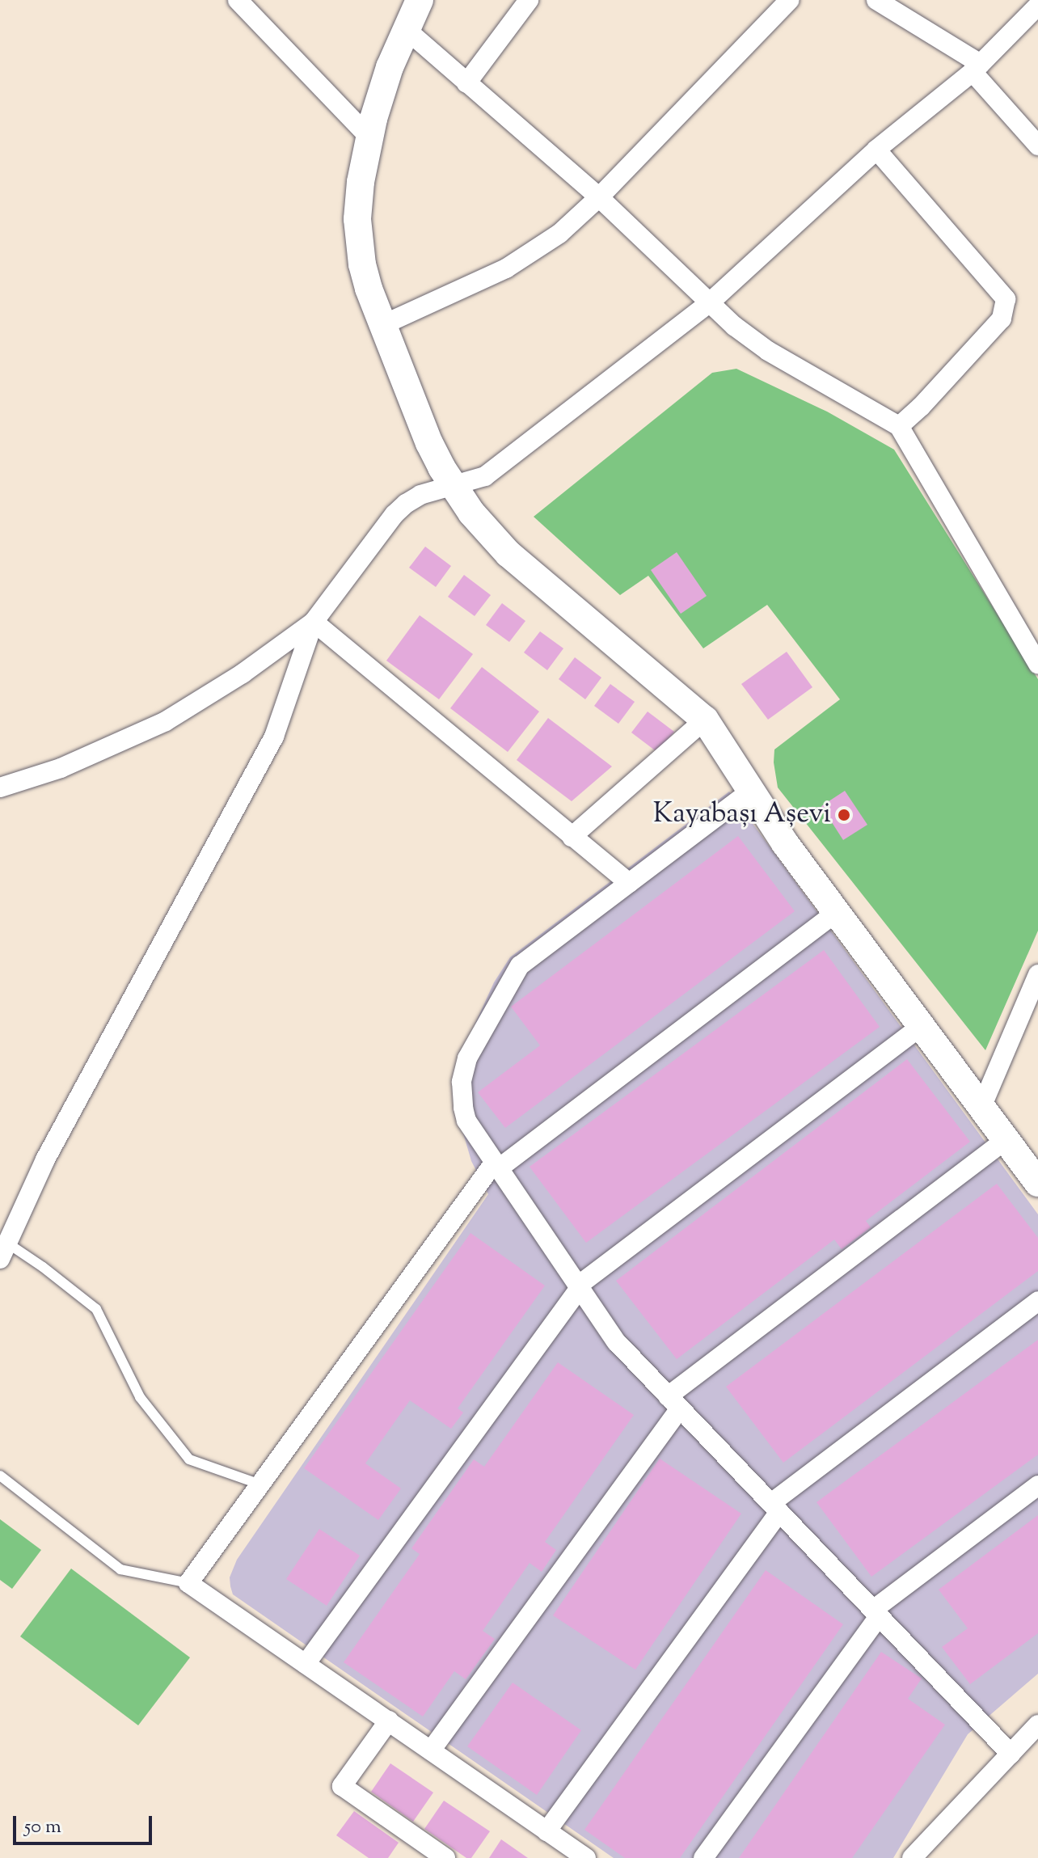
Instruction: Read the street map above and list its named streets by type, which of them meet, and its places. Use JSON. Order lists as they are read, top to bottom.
{
  "places": ["Kayabaşı Aşevi"],
  "scale_bar": "50 m"
}
